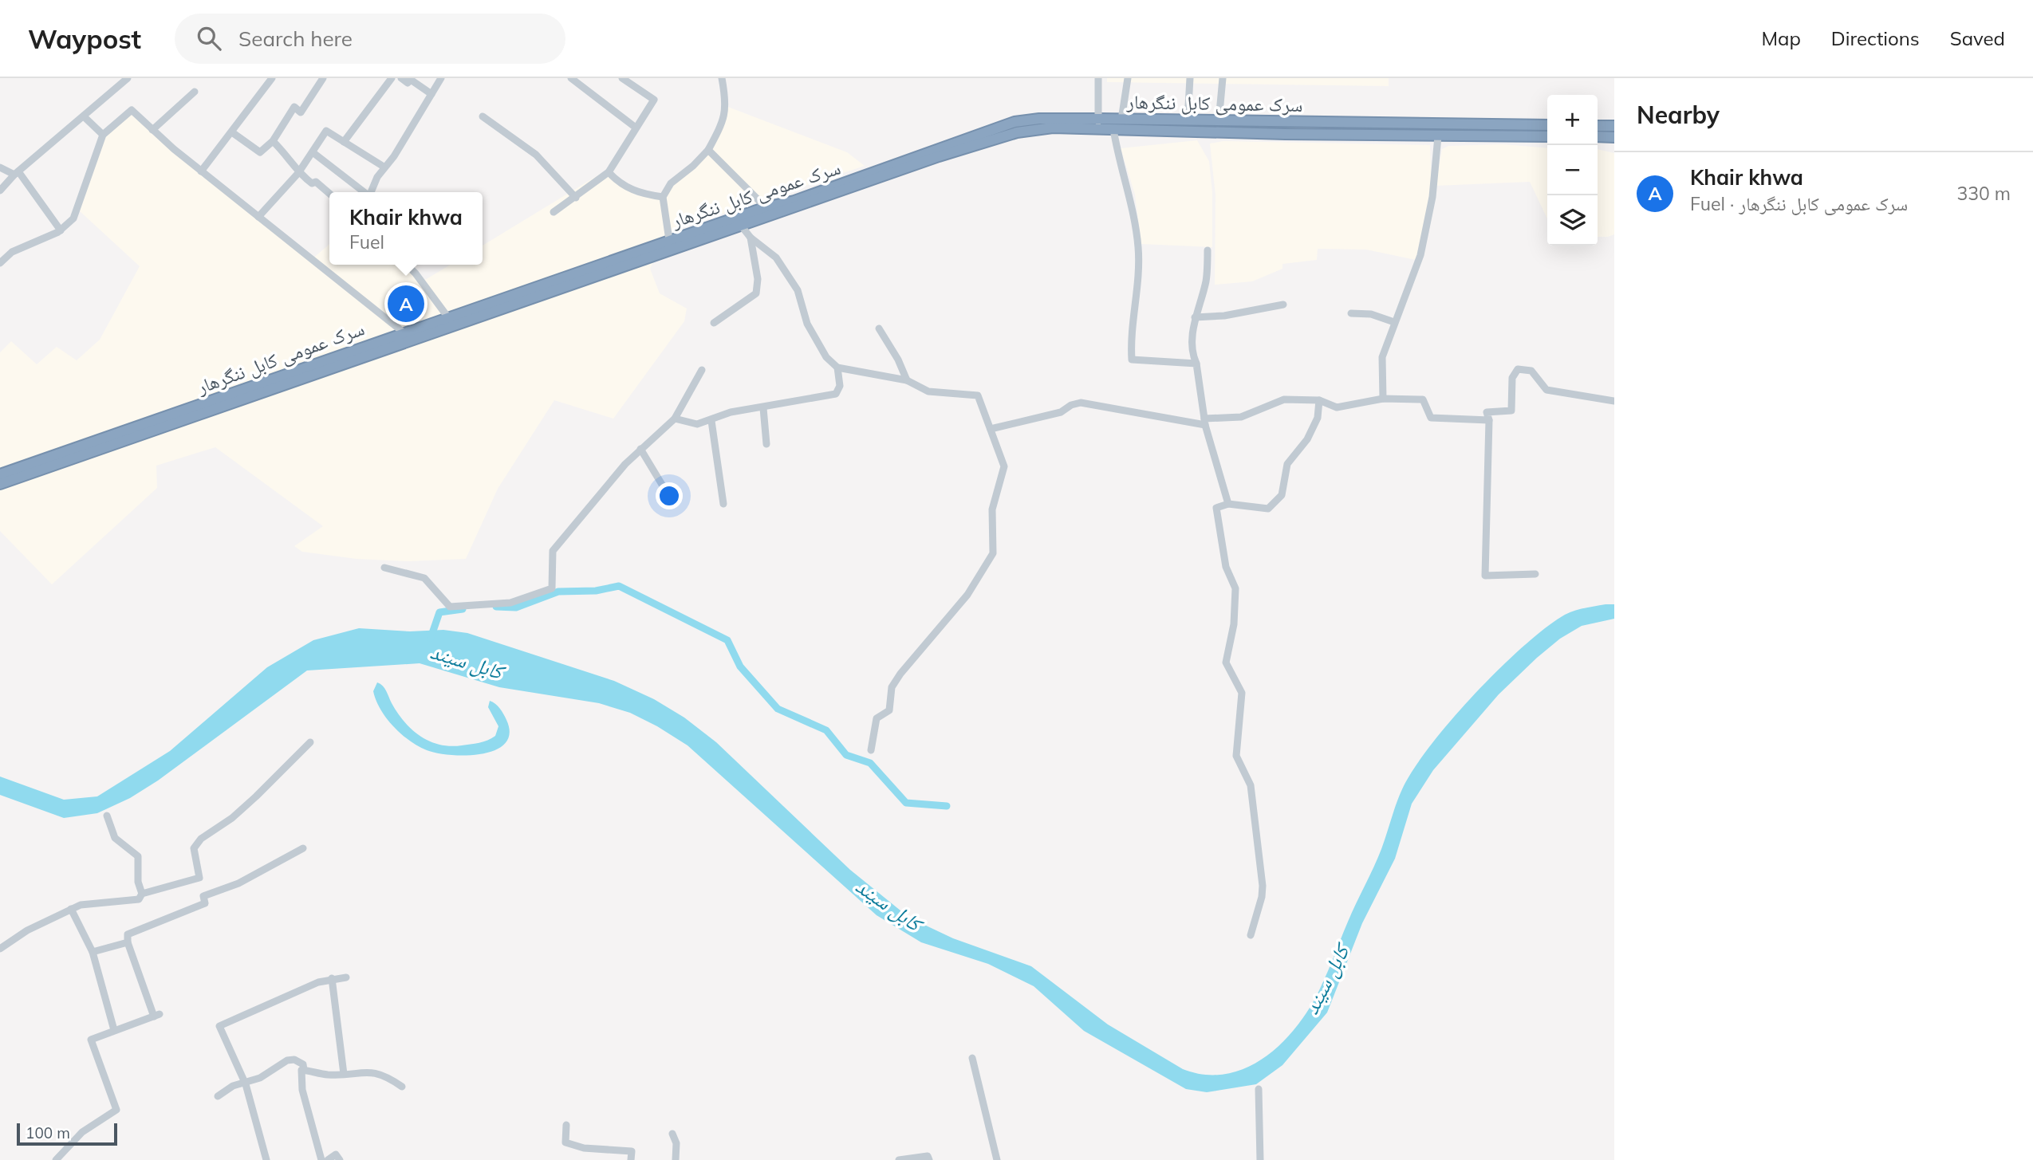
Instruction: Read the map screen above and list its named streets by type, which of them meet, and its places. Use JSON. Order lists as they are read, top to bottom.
{
  "streets": {
    "highway": ["سرک عمومی کابل ننگرهار"]
  },
  "water": ["کابل سيند"],
  "scale_bar": "100 m",
  "page": {
    "header": "Waypost",
    "search": "Search here",
    "nav": ["Map", "Directions", "Saved"],
    "heading": "Nearby",
    "map_buttons": ["+", "−"],
    "list": [
      {
        "mark": "A",
        "name": "Khair khwa",
        "note": "Fuel · سرک عمومی کابل ننگرهار",
        "value": "330 m"
      }
    ],
    "popup": ["Khair khwa", "Fuel"],
    "pins": "A",
    "scale": "100 m"
  }
}
